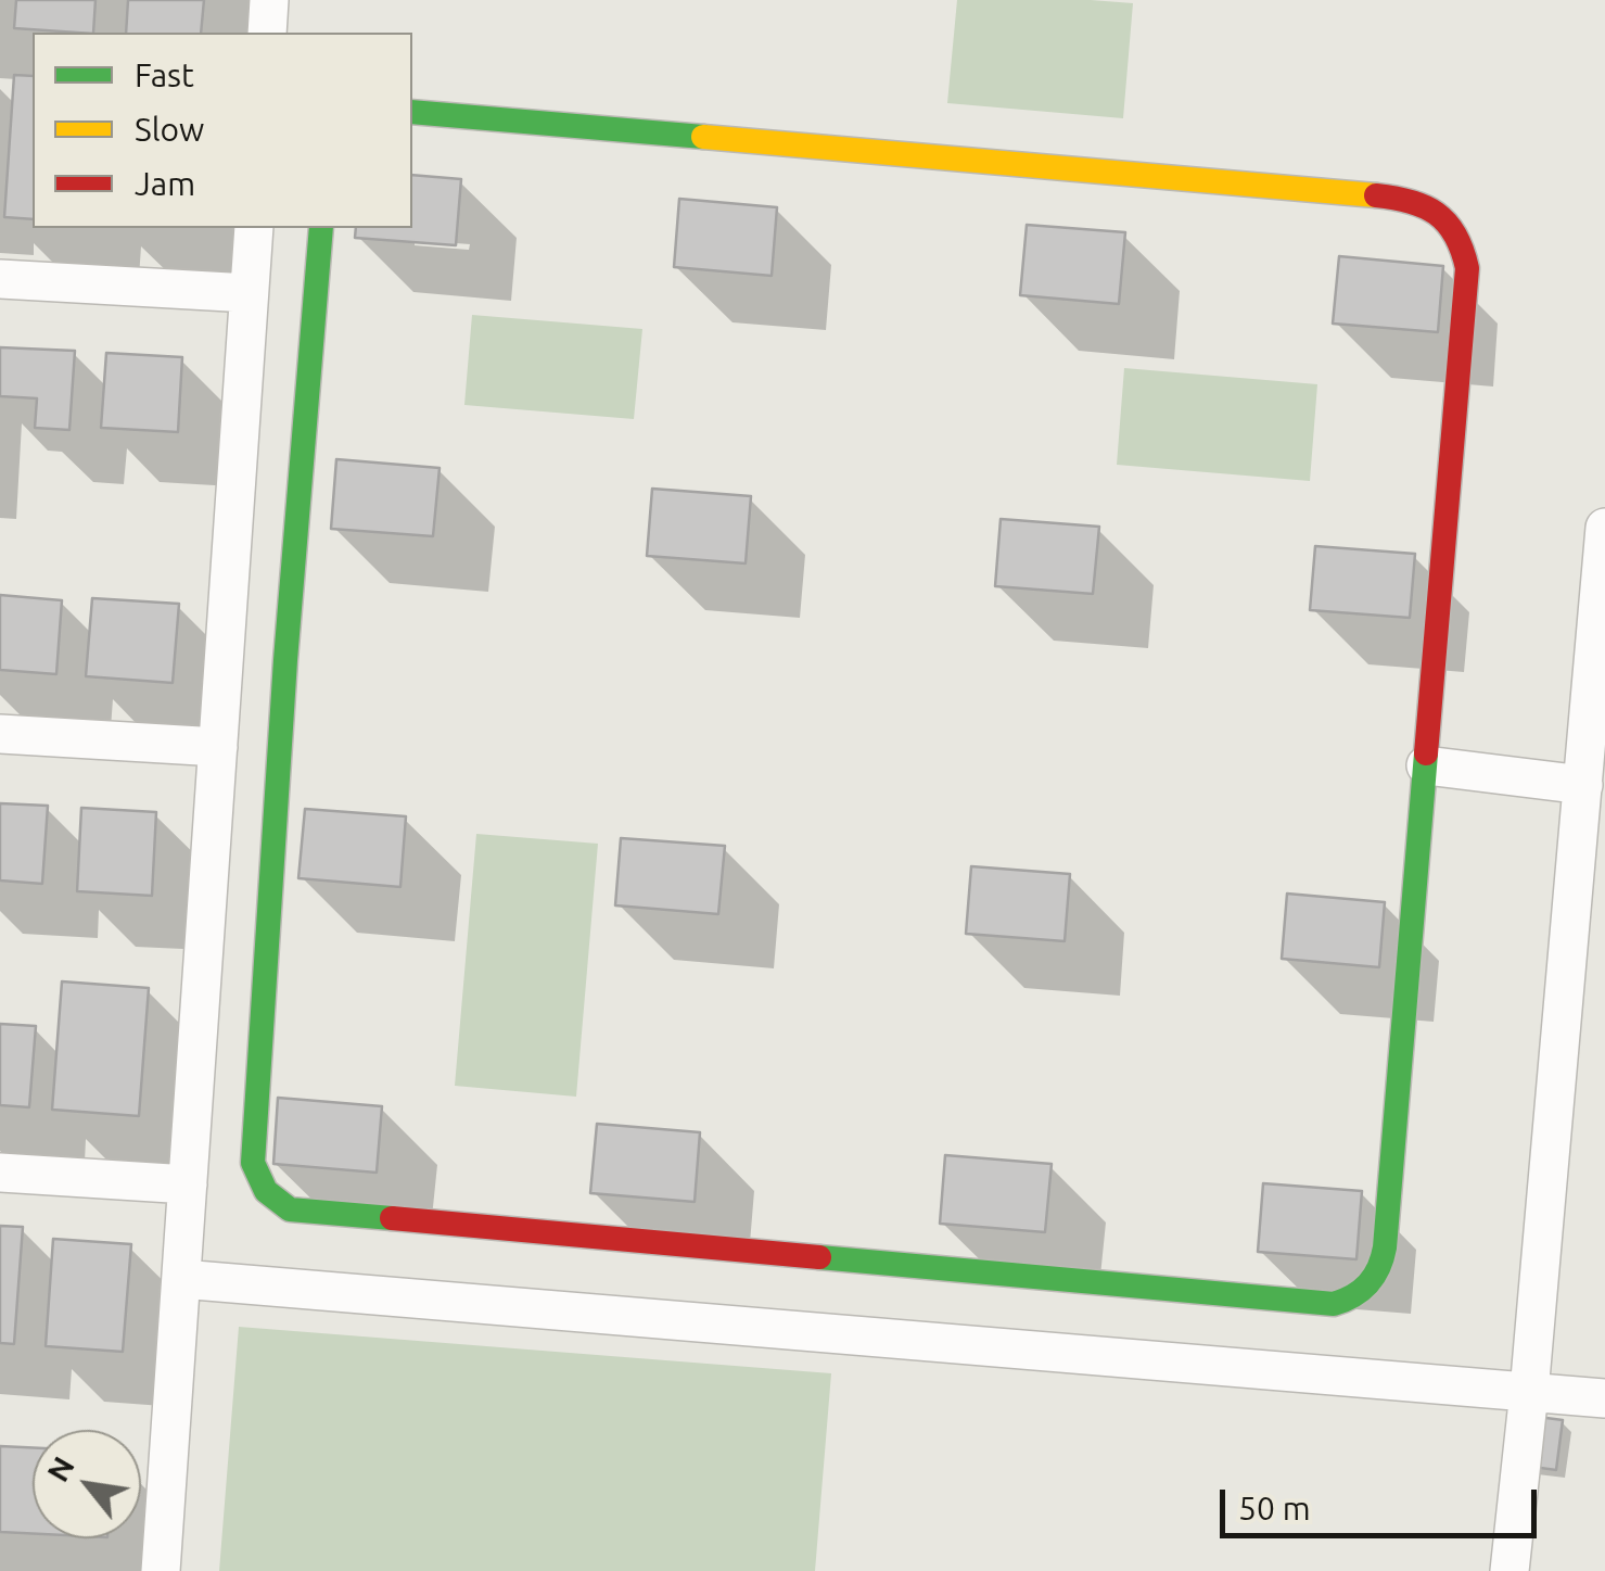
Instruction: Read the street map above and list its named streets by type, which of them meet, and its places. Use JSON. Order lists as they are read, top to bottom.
{
  "legend": ["Fast", "Slow", "Jam"],
  "scale_bar": "50 m",
  "north": "top left"
}
